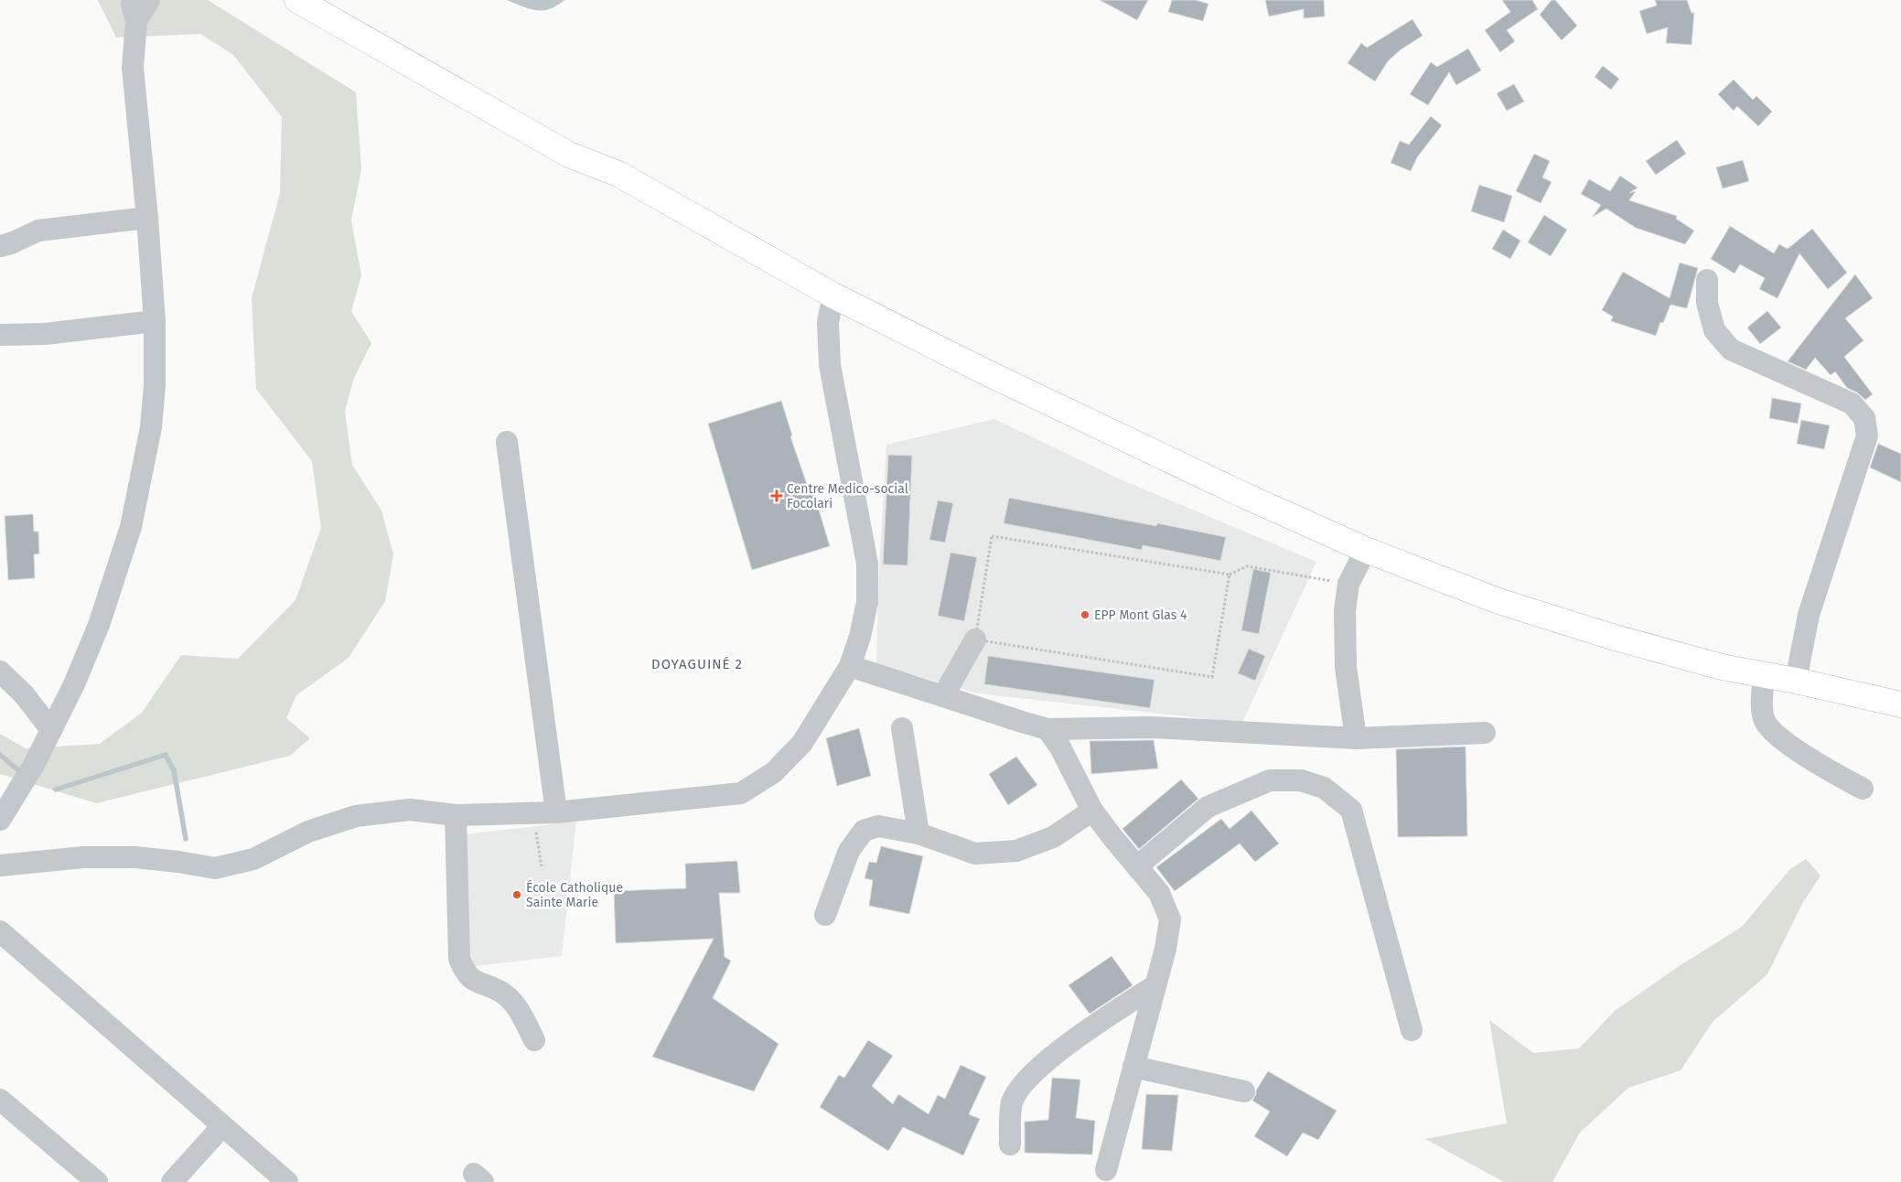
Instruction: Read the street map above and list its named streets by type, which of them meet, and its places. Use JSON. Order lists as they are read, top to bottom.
{
  "districts": ["DOYAGUINÉ 2"],
  "places": {
    "health": ["Centre Medico-social Focolari"],
    "other": ["EPP Mont Glas 4", "École Catholique Sainte Marie"]
  }
}
